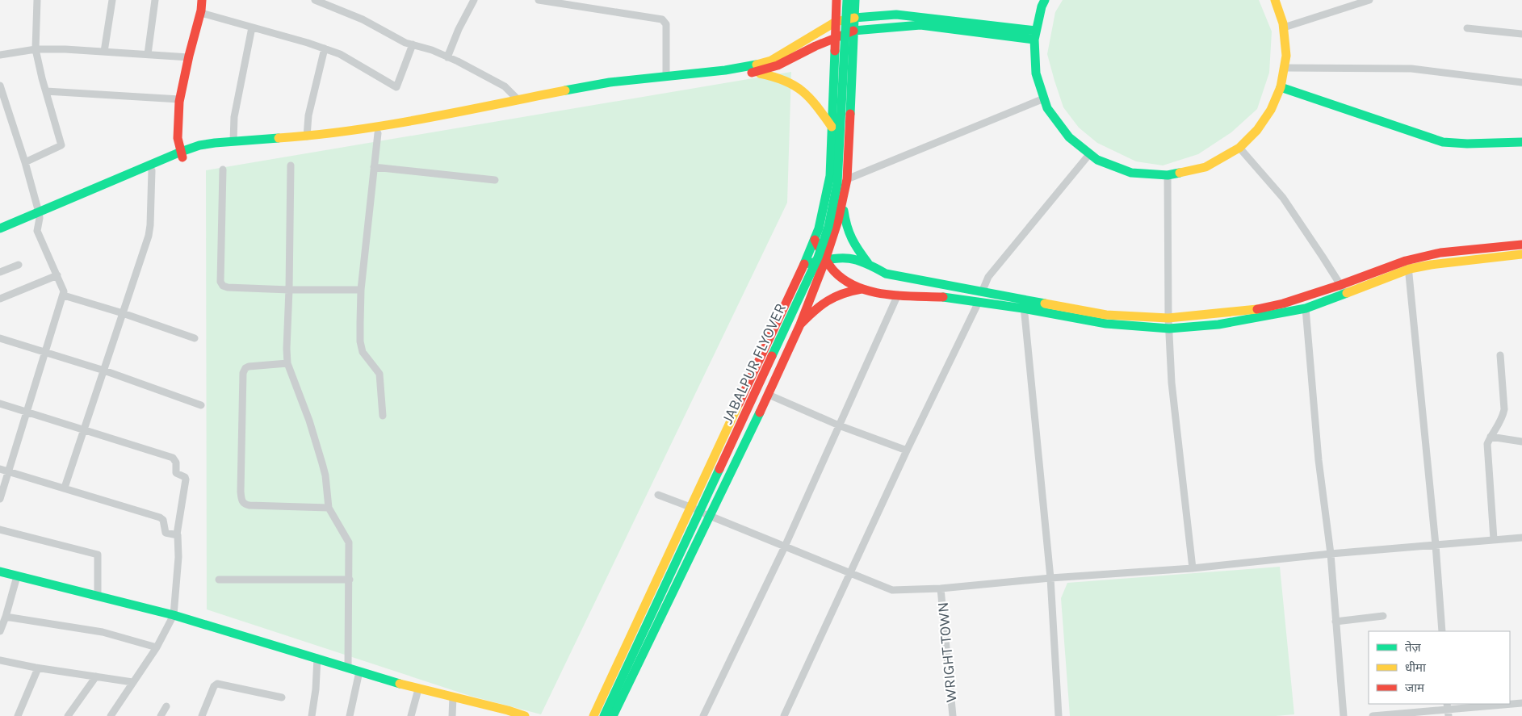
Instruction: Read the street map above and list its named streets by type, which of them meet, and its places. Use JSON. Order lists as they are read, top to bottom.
{
  "streets": {
    "main road": ["JABALPUR FLYOVER"],
    "street": ["WRIGHT TOWN"]
  },
  "legend": ["तेज़", "धीमा", "जाम"]
}
